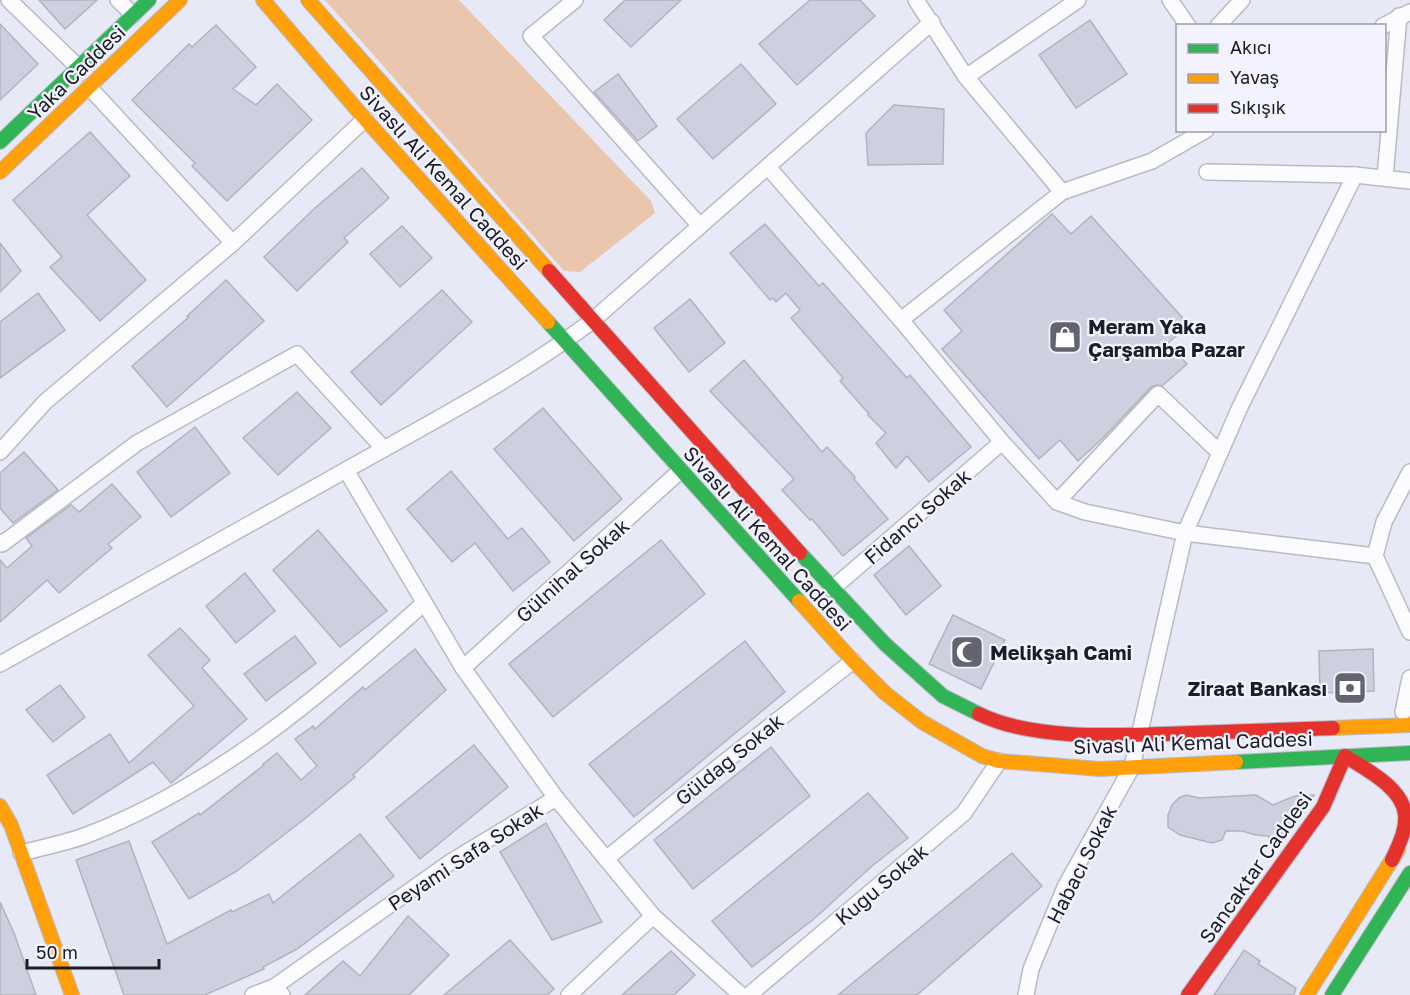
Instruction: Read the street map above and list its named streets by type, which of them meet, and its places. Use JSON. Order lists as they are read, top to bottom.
{
  "streets": {
    "main road": ["Yaka Caddesi", "Sivaslı Ali Kemal Caddesi", "Sancaktar Caddesi"],
    "street": [
      "Fidancı Sokak",
      "Gülnihal Sokak",
      "Güldağ Sokak",
      "Peyami Safa Sokak",
      "Habacı Sokak",
      "Kuğu Sokak"
    ]
  },
  "crossings": [
    ["Sivaslı Ali Kemal Caddesi", "Fidancı Sokak"],
    ["Sivaslı Ali Kemal Caddesi", "Gülnihal Sokak"],
    ["Sivaslı Ali Kemal Caddesi", "Güldağ Sokak"],
    ["Sivaslı Ali Kemal Caddesi", "Habacı Sokak"],
    ["Sivaslı Ali Kemal Caddesi", "Sancaktar Caddesi"],
    ["Sivaslı Ali Kemal Caddesi", "Kuğu Sokak"],
    ["Güldağ Sokak", "Peyami Safa Sokak"]
  ],
  "places": {
    "shop": ["Meram Yaka Çarşamba Pazar"],
    "mosque": ["Melikşah Cami"],
    "bank": ["Ziraat Bankası"]
  },
  "legend": ["Akıcı", "Yavaş", "Sıkışık"],
  "scale_bar": "50 m"
}
